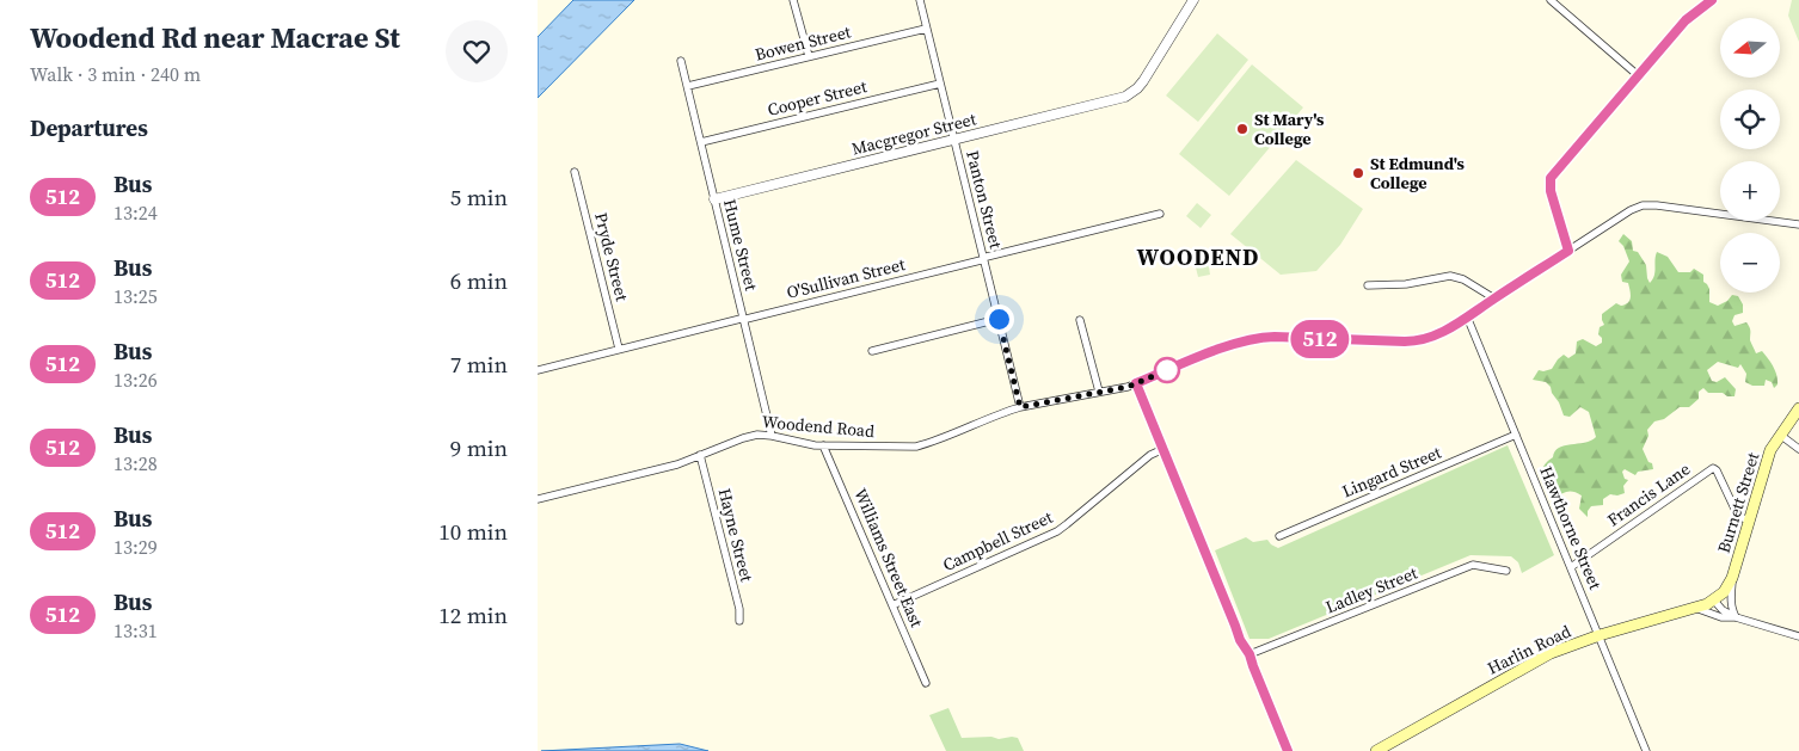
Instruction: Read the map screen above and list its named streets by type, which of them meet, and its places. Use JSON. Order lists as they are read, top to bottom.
{
  "streets": {
    "main road": ["Burnett Street", "Harlin Road"],
    "street": [
      "Bowen Street",
      "Cooper Street",
      "Macgregor Street",
      "Panton Street",
      "Hume Street",
      "Pryde Street",
      "O'Sullivan Street",
      "Woodend Road",
      "Lingard Street",
      "Francis Lane",
      "Hawthorne Street",
      "Hayne Street",
      "Campbell Street",
      "Williams Street East",
      "Ladley Street"
    ]
  },
  "crossings": [
    ["Bowen Street", "Panton Street"],
    ["Bowen Street", "Hume Street"],
    ["Cooper Street", "Panton Street"],
    ["Cooper Street", "Hume Street"],
    ["Macgregor Street", "Panton Street"],
    ["Macgregor Street", "Hume Street"],
    ["Panton Street", "O'Sullivan Street"],
    ["Panton Street", "Woodend Road"],
    ["Hume Street", "O'Sullivan Street"],
    ["Hume Street", "Woodend Road"],
    ["Pryde Street", "O'Sullivan Street"],
    ["Woodend Road", "Hawthorne Street"],
    ["Woodend Road", "Hayne Street"],
    ["Woodend Road", "Williams Street East"],
    ["Lingard Street", "Hawthorne Street"],
    ["Francis Lane", "Burnett Street"],
    ["Francis Lane", "Hawthorne Street"],
    ["Burnett Street", "Harlin Road"],
    ["Hawthorne Street", "Harlin Road"],
    ["Campbell Street", "Williams Street East"]
  ],
  "districts": ["WOODEND"],
  "places": ["St Mary's College", "St Edmund's College"],
  "lines": ["bus line 512"],
  "north": "left",
  "page": {
    "heading": [
      ["Woodend Rd near Macrae St", "Walk · 3 min · 240 m"],
      "Departures"
    ],
    "on_map": "512",
    "map_buttons": ["+", "−"],
    "list": [
      {
        "mark": "512",
        "name": "Bus",
        "note": "13:24",
        "value": "5 min"
      },
      {
        "mark": "512",
        "name": "Bus",
        "note": "13:25",
        "value": "6 min"
      },
      {
        "mark": "512",
        "name": "Bus",
        "note": "13:26",
        "value": "7 min"
      },
      {
        "mark": "512",
        "name": "Bus",
        "note": "13:28",
        "value": "9 min"
      },
      {
        "mark": "512",
        "name": "Bus",
        "note": "13:29",
        "value": "10 min"
      },
      {
        "mark": "512",
        "name": "Bus",
        "note": "13:31",
        "value": "12 min"
      }
    ]
  }
}
